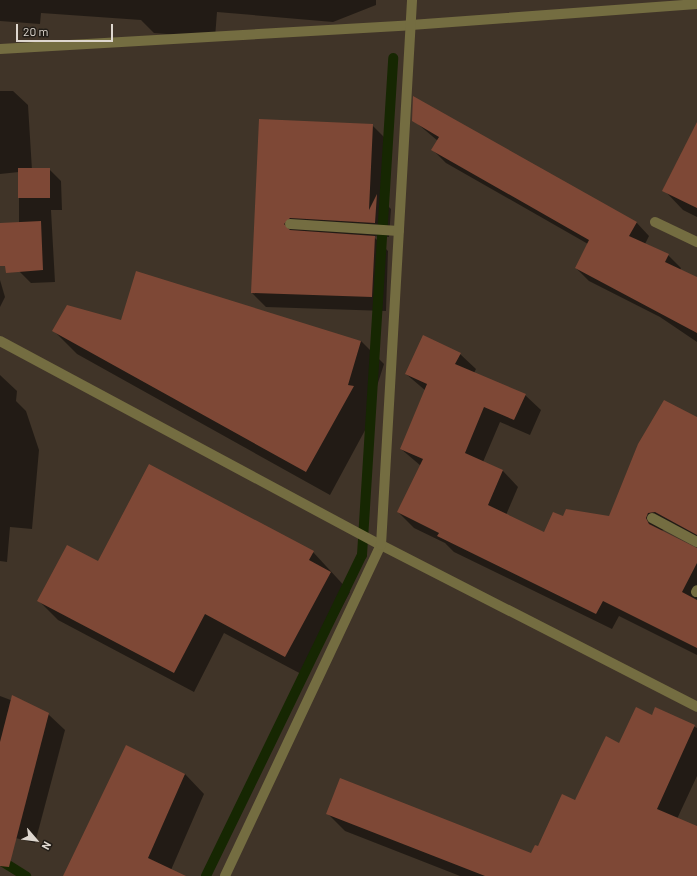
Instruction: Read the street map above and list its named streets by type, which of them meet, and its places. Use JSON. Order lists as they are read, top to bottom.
{
  "scale_bar": "20 m",
  "north": "bottom right"
}
